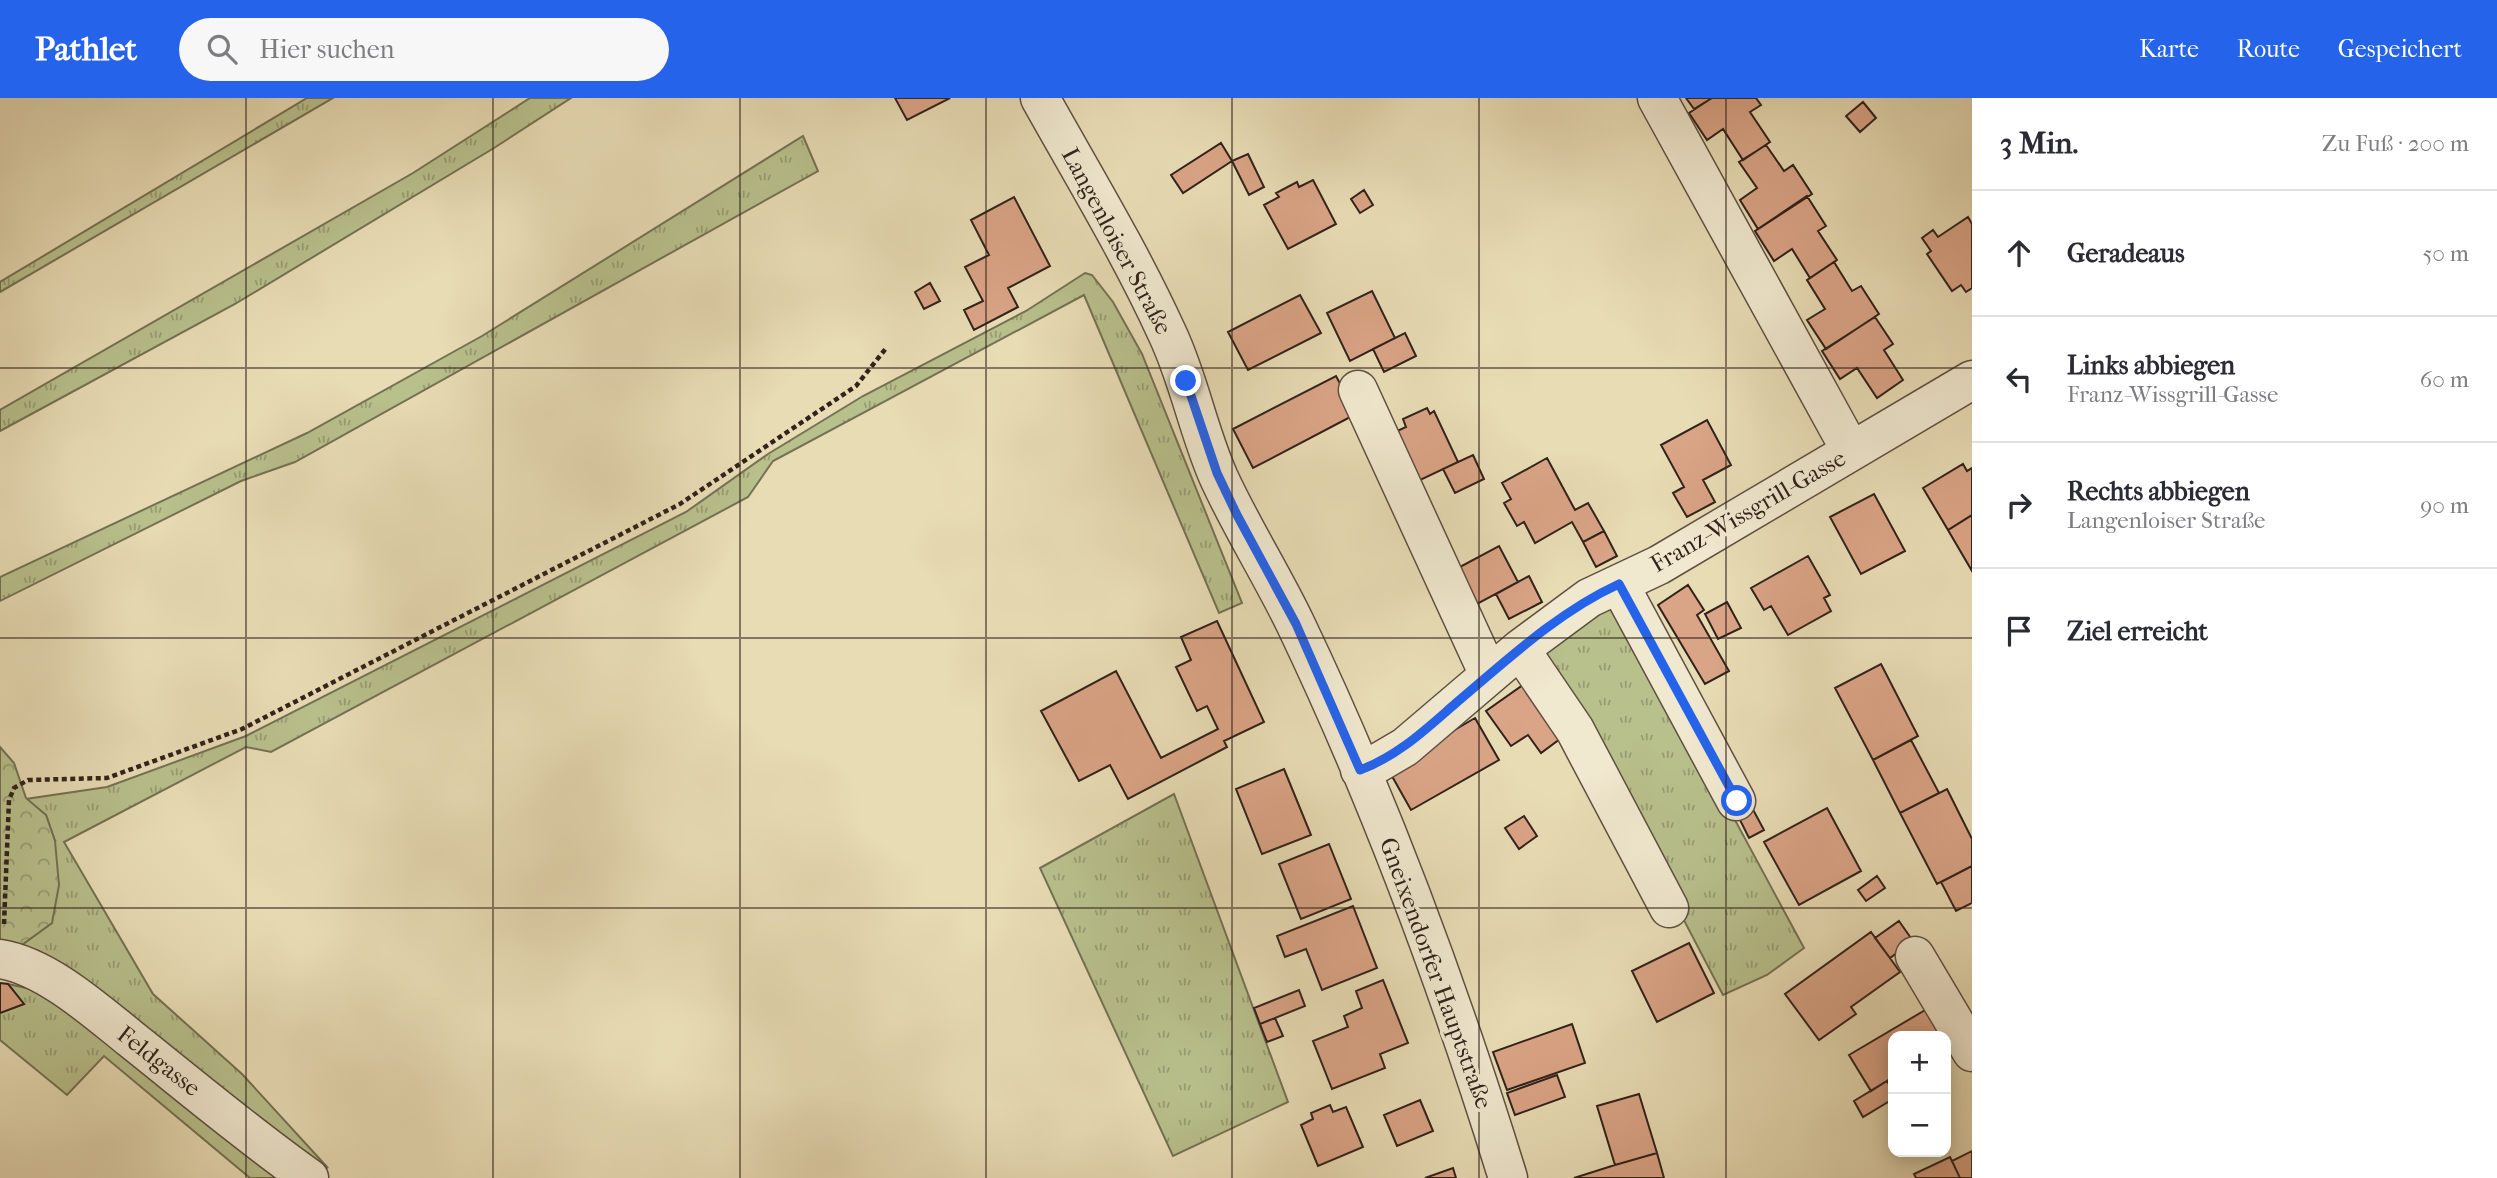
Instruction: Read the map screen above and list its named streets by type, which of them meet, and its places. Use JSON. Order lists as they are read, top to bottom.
{
  "streets": {
    "street": [
      "Langenloiser Straße",
      "Franz-Wissgrill-Gasse",
      "Gneixendorfer Hauptstraße",
      "Feldgasse"
    ]
  },
  "crossings": [
    ["Langenloiser Straße", "Franz-Wissgrill-Gasse"],
    ["Langenloiser Straße", "Gneixendorfer Hauptstraße"],
    ["Franz-Wissgrill-Gasse", "Gneixendorfer Hauptstraße"]
  ],
  "page": {
    "header": "Pathlet",
    "search": "Hier suchen",
    "nav": ["Karte", "Route", "Gespeichert"],
    "heading": ["3 Min.", "Zu Fuß · 200 m"],
    "list": [
      ["Geradeaus", "50 m"],
      ["Links abbiegen", "Franz-Wissgrill-Gasse", "60 m"],
      ["Rechts abbiegen", "Langenloiser Straße", "90 m"],
      "Ziel erreicht"
    ],
    "map_buttons": ["+", "−"]
  }
}
